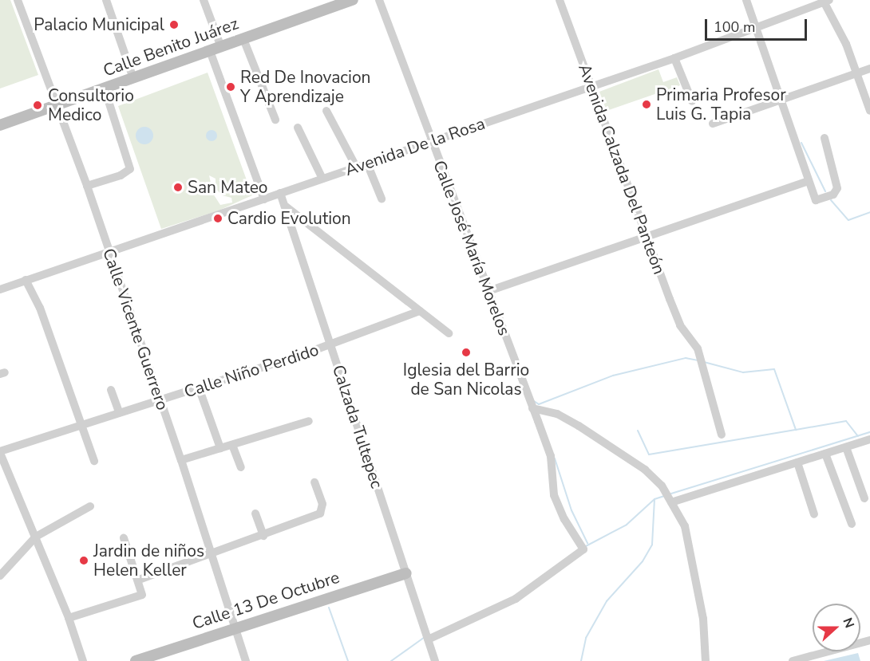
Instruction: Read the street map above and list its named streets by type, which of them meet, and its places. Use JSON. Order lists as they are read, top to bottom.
{
  "streets": {
    "main road": ["Calle Benito Juárez", "Calle 13 De Octubre"],
    "street": [
      "Avenida De la Rosa",
      "Avenida Calzada Del Panteón",
      "Calle José María Morelos",
      "Calle Vicente Guerrero",
      "Calle Niño Perdido",
      "Calzada Tultepec"
    ]
  },
  "crossings": [
    ["Calle Benito Juárez", "Calle Vicente Guerrero"],
    ["Avenida De la Rosa", "Avenida Calzada Del Panteón"],
    ["Avenida De la Rosa", "Calle José María Morelos"],
    ["Avenida De la Rosa", "Calle Vicente Guerrero"],
    ["Avenida De la Rosa", "Calzada Tultepec"],
    ["Calle José María Morelos", "Calzada Tultepec"],
    ["Calle Vicente Guerrero", "Calle Niño Perdido"],
    ["Calle Vicente Guerrero", "Calle 13 De Octubre"],
    ["Calle Niño Perdido", "Calzada Tultepec"],
    ["Calzada Tultepec", "Calle 13 De Octubre"]
  ],
  "places": [
    "Palacio Municipal",
    "Red De Inovacion Y Aprendizaje",
    "Primaria Profesor Luis G. Tapia",
    "Consultorio Medico",
    "San Mateo",
    "Cardio Evolution",
    "Iglesia del Barrio de San Nicolas",
    "Jardin de niños Helen Keller"
  ],
  "scale_bar": "100 m",
  "north": "right"
}
